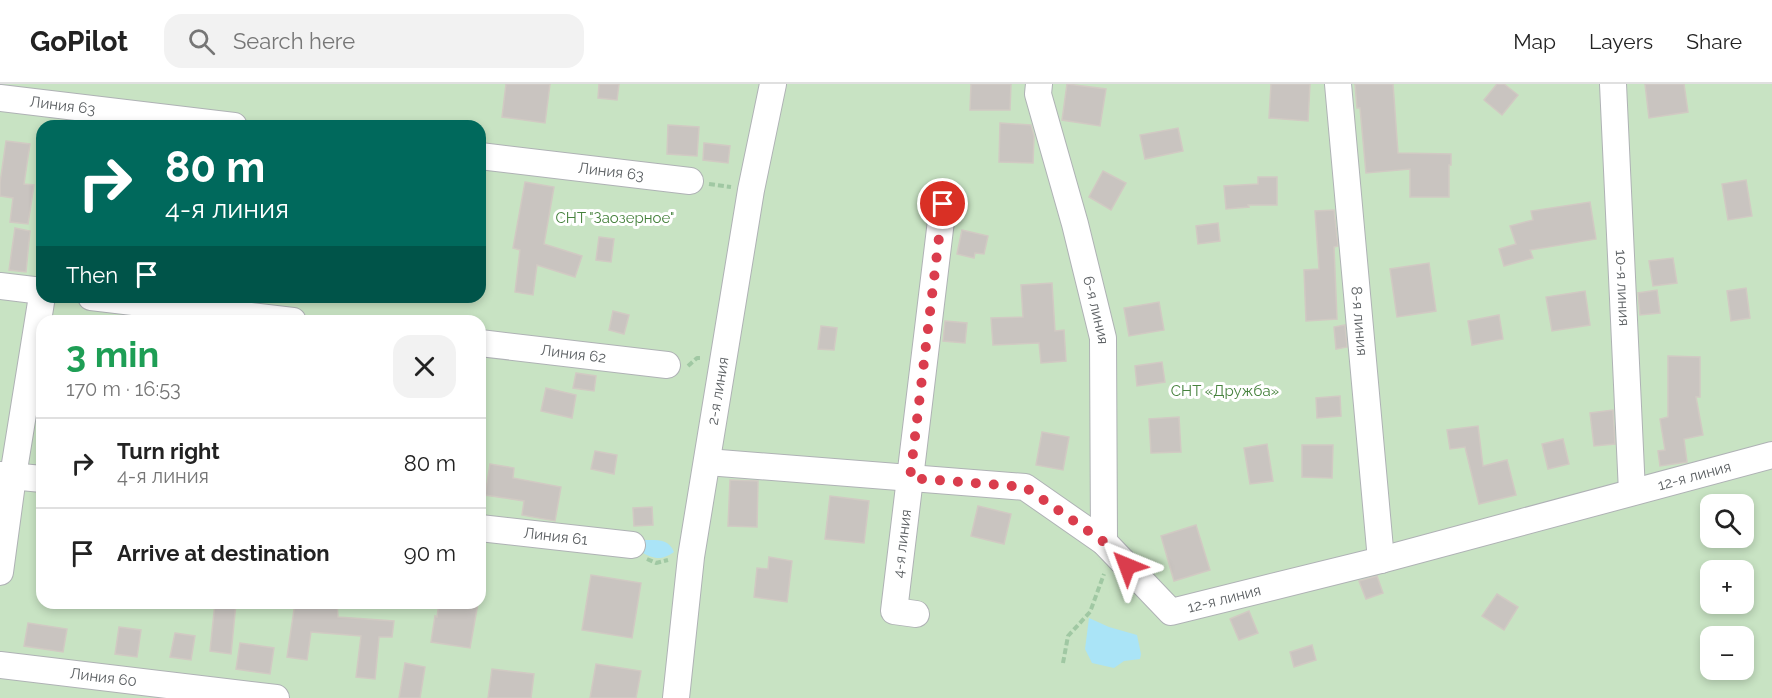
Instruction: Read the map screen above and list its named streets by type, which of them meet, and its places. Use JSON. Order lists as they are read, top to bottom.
{
  "streets": {
    "street": [
      "Линия 63",
      "10-я линия",
      "6-я линия",
      "8-я линия",
      "Линия 62",
      "2-я линия",
      "12-я линия",
      "Линия 61",
      "4-я линия",
      "Линия 60"
    ]
  },
  "crossings": [
    ["10-я линия", "12-я линия"],
    ["6-я линия", "12-я линия"],
    ["8-я линия", "12-я линия"],
    ["2-я линия", "12-я линия"],
    ["12-я линия", "4-я линия"]
  ],
  "parks": ["СНТ \"Заозерное\"", "СНТ «Дружба»"],
  "page": {
    "header": "GoPilot",
    "search": "Search here",
    "nav": ["Map", "Layers", "Share"],
    "turn": ["80 m", "4-я линия"],
    "then": "Then",
    "heading": ["3 min", "170 m · 16:53"],
    "list": [
      {
        "name": "Turn right",
        "note": "4-я линия",
        "value": "80 m"
      },
      {
        "name": "Arrive at destination",
        "value": "90 m"
      }
    ],
    "map_buttons": ["+", "−"]
  }
}
